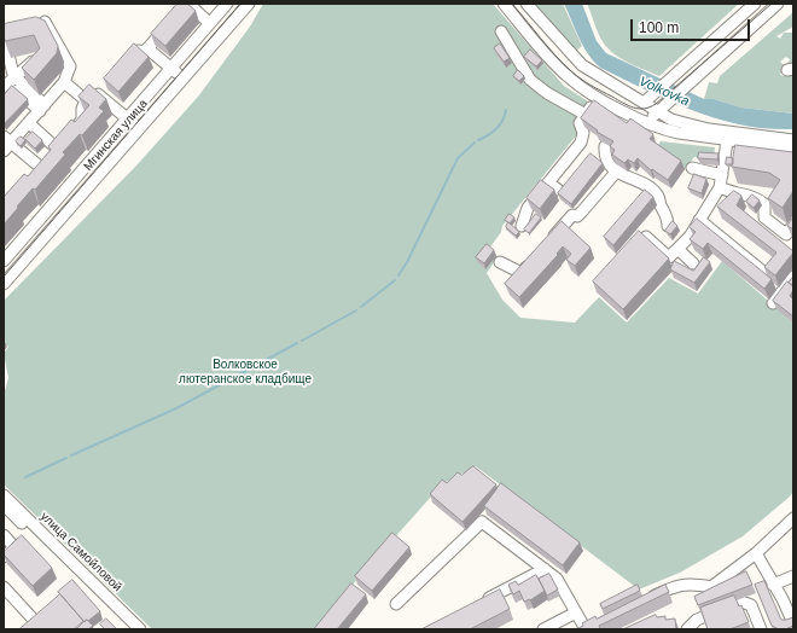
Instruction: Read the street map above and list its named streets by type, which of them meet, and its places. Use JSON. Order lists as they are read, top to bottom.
{
  "streets": {
    "street": ["Мгинская улица", "улица Самойловой"]
  },
  "water": ["Volkovka"],
  "parks": ["Волковское лютеранское кладбище"],
  "scale_bar": "100 m"
}
